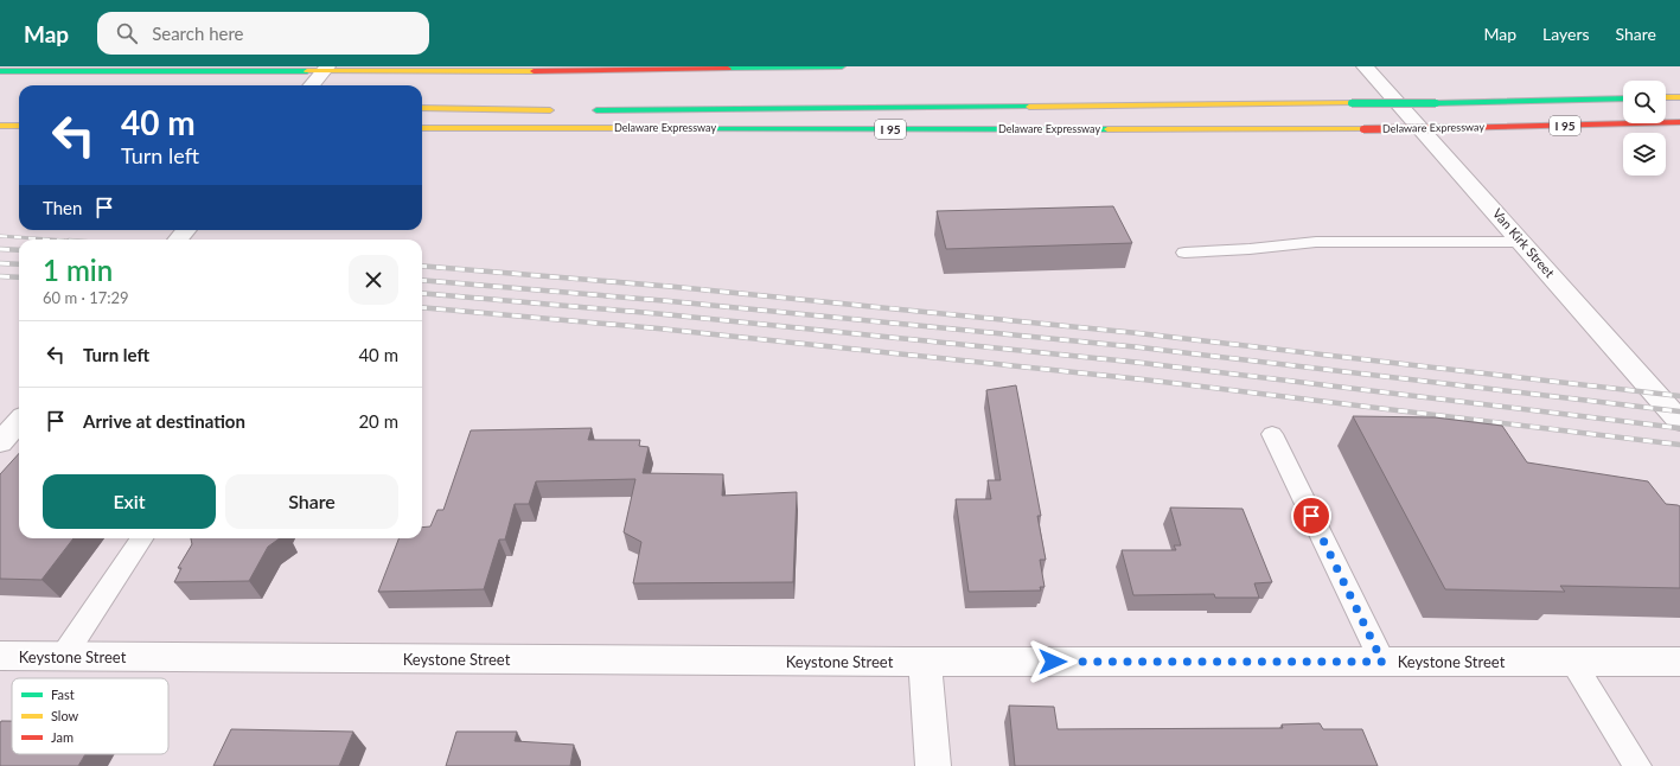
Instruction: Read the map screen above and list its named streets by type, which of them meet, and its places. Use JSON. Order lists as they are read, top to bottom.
{
  "streets": {
    "main road": ["I 95", "Delaware Expressway"],
    "street": ["Van Kirk Street", "Keystone Street"]
  },
  "legend": ["Fast", "Slow", "Jam"],
  "page": {
    "header": "Map",
    "search": "Search here",
    "nav": ["Map", "Layers", "Share"],
    "turn": ["40 m", "Turn left"],
    "then": "Then",
    "heading": ["1 min", "60 m · 17:29"],
    "list": [
      {
        "name": "Turn left",
        "value": "40 m"
      },
      {
        "name": "Arrive at destination",
        "value": "20 m"
      }
    ],
    "buttons": ["Exit", "Share"]
  }
}
